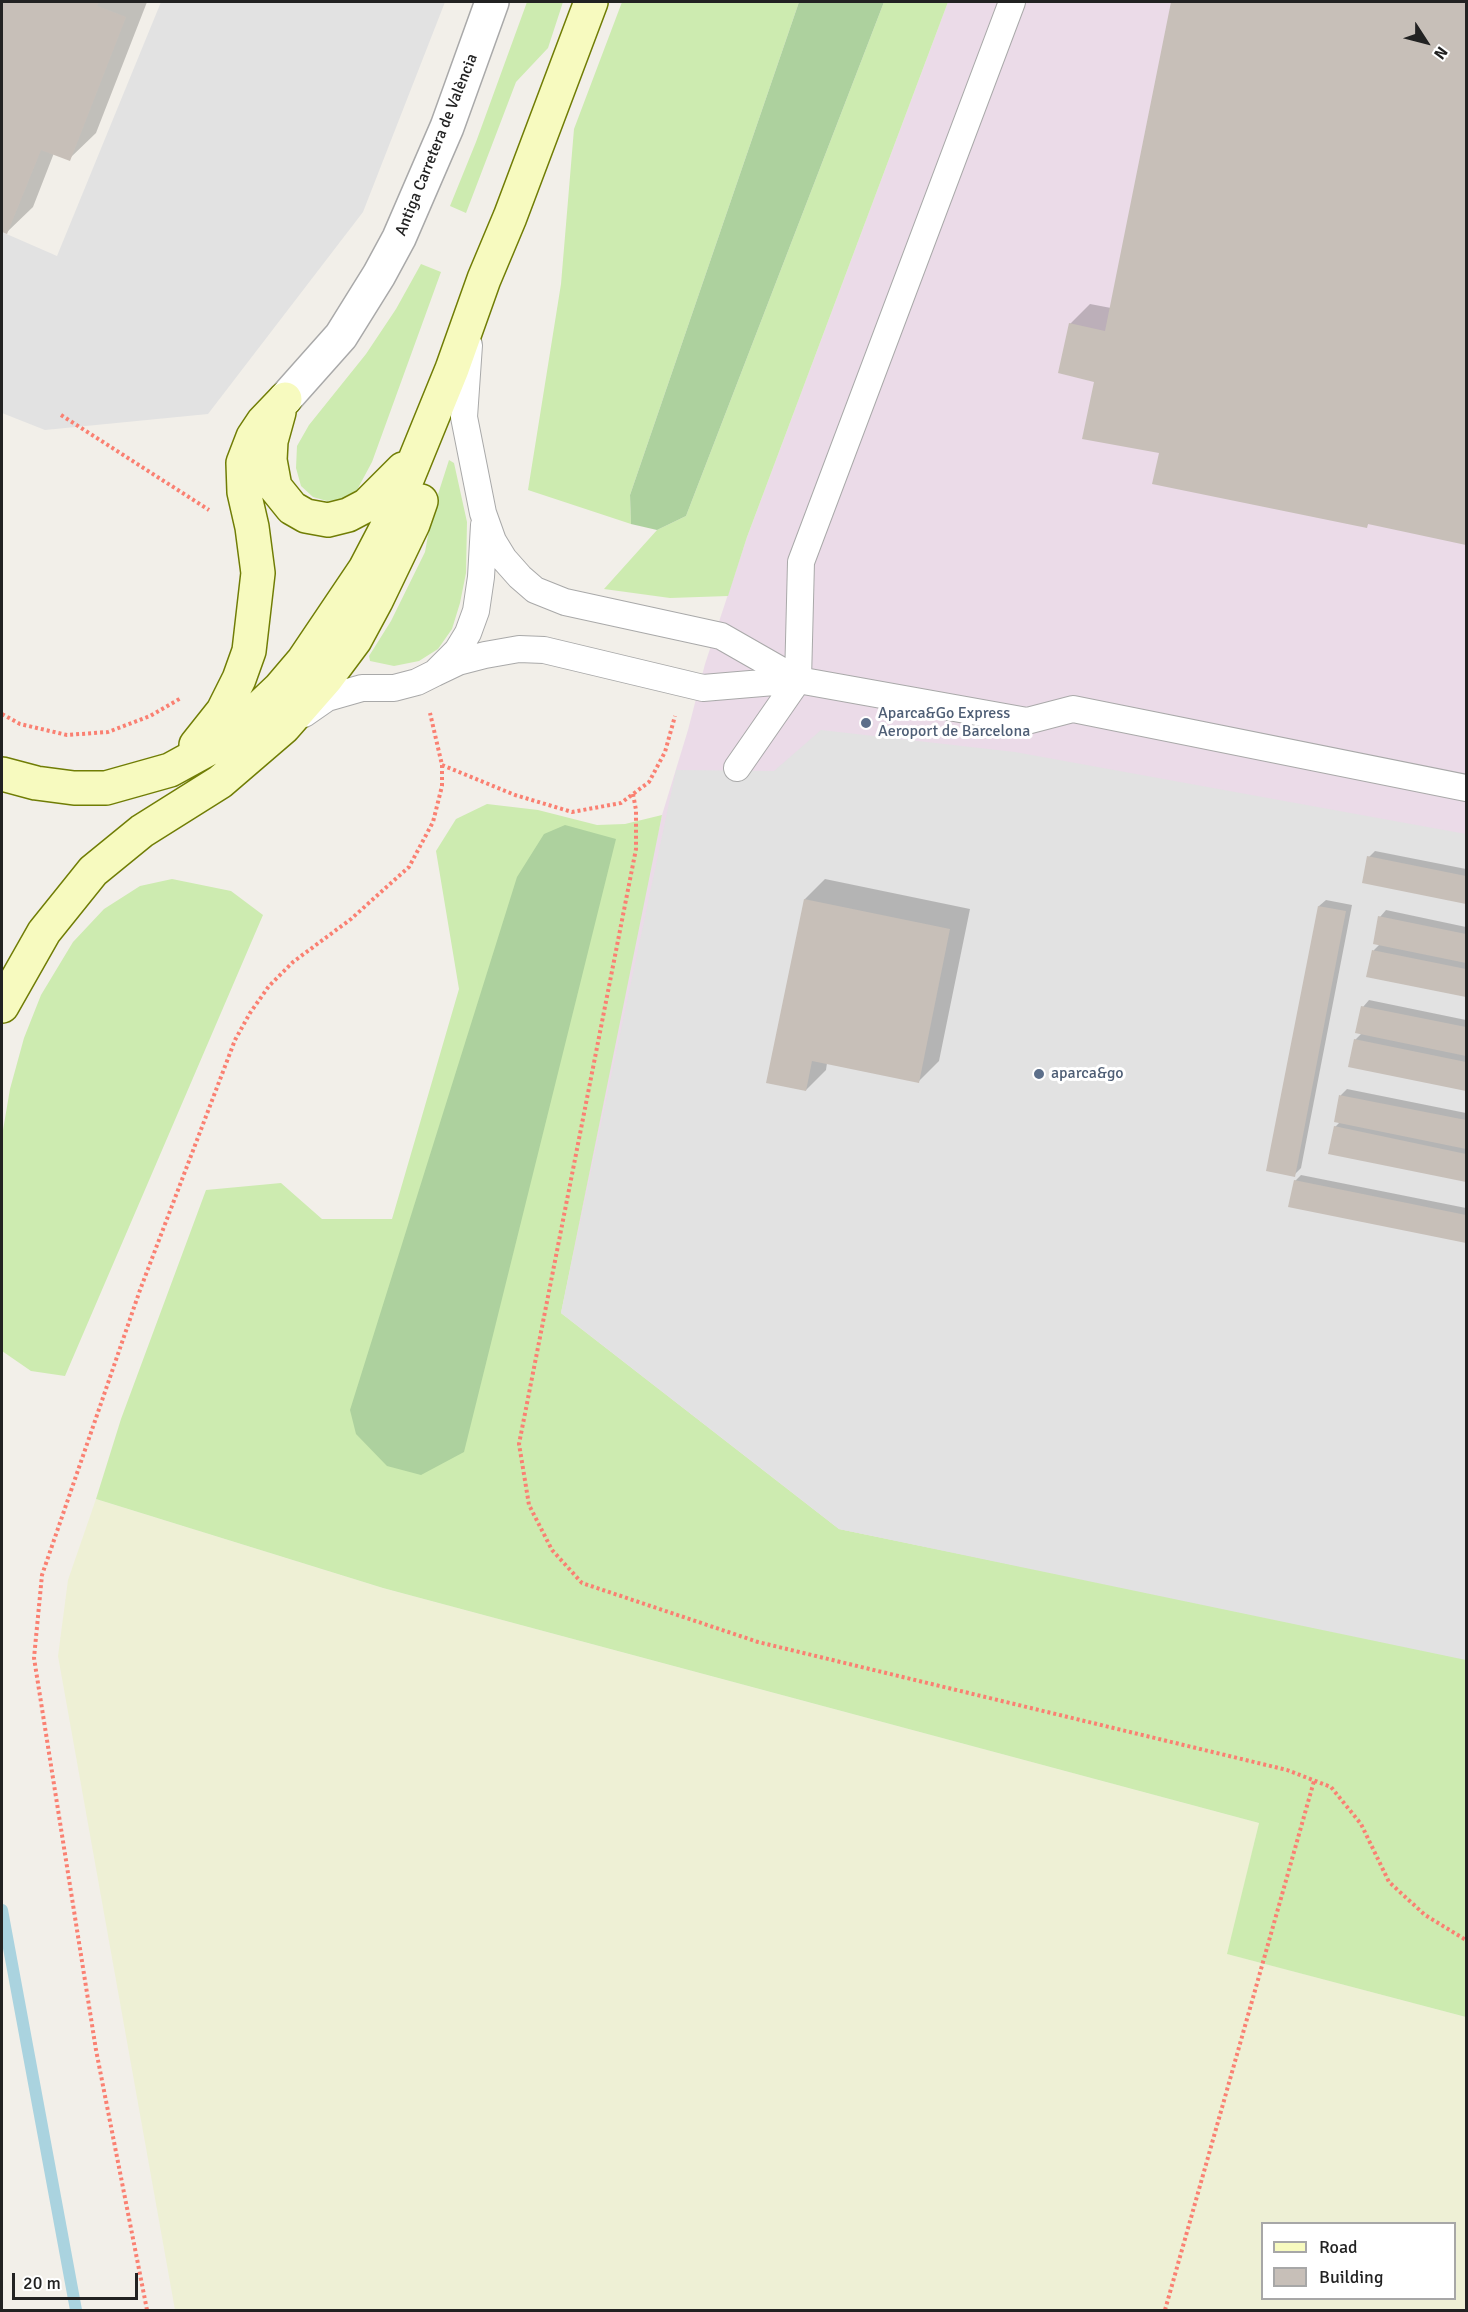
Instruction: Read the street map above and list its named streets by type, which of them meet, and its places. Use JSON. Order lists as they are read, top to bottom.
{
  "streets": {
    "street": ["Antiga Carretera de València"]
  },
  "places": ["Aparca&Go Express Aeroport de Barcelona", "aparca&go"],
  "legend": ["Road", "Building"],
  "scale_bar": "20 m",
  "north": "bottom right"
}
